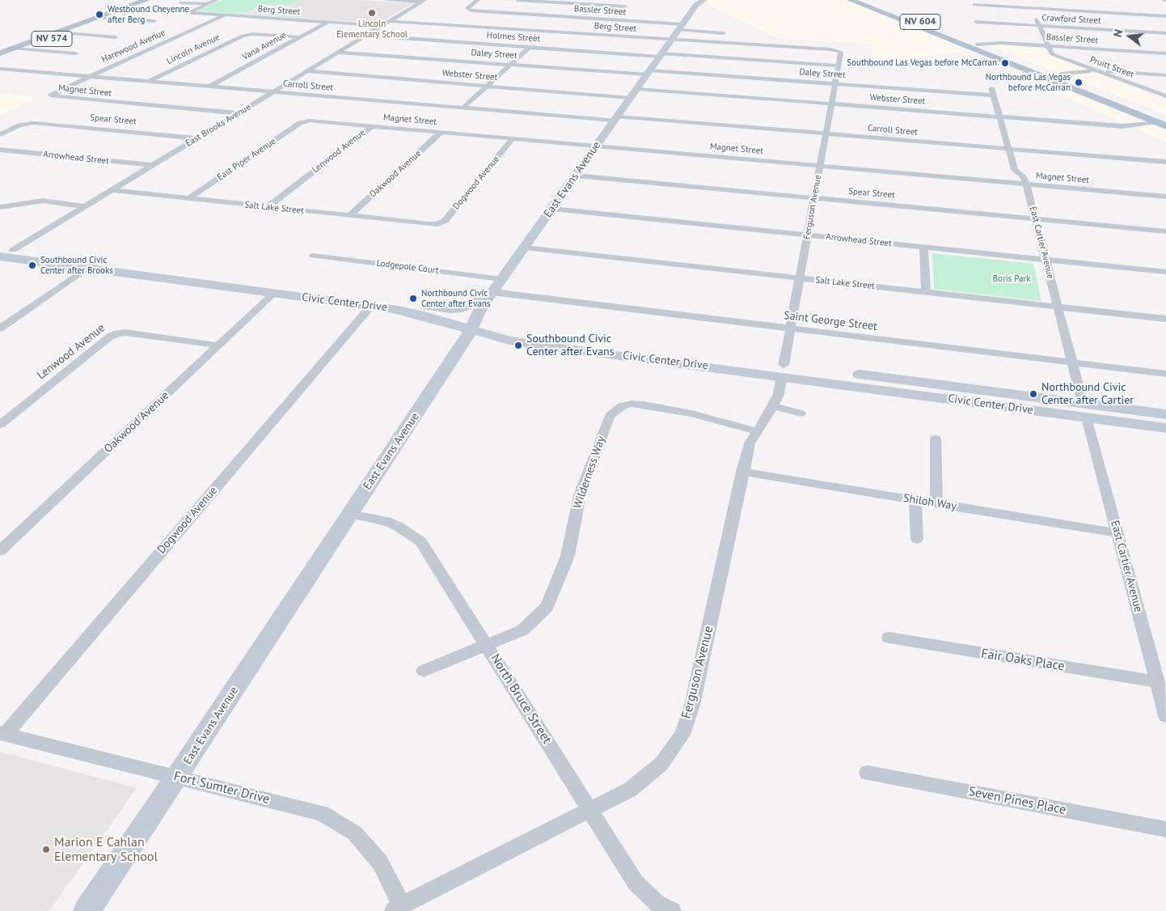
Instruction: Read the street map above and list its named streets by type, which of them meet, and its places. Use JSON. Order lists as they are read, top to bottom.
{
  "streets": {
    "main road": [
      "NV 604",
      "NV 574",
      "East Evans Avenue",
      "Civic Center Drive"
    ],
    "street": [
      "Berg Street",
      "Bassler Street",
      "Crawford Street",
      "Holmes Street",
      "Harewood Avenue",
      "Vana Avenue",
      "Lincoln Avenue",
      "Daley Street",
      "Pruitt Street",
      "Webster Street",
      "Carroll Street",
      "Magnet Street",
      "Spear Street",
      "East Brooks Avenue",
      "Lenwood Avenue",
      "Arrowhead Street",
      "East Piper Avenue",
      "Oakwood Avenue",
      "Dogwood Avenue",
      "Ferguson Avenue",
      "Salt Lake Street",
      "East Cartier Avenue",
      "Lodgepole Court",
      "Saint George Street",
      "Wilderness Way",
      "Shiloh Way",
      "Fair Oaks Place",
      "North Bruce Street",
      "Fort Sumter Drive",
      "Seven Pines Place"
    ]
  },
  "crossings": [
    ["Berg Street", "NV 574"],
    ["Berg Street", "Harewood Avenue"],
    ["Berg Street", "Vana Avenue"],
    ["Berg Street", "East Brooks Avenue"],
    ["Berg Street", "East Evans Avenue"],
    ["Berg Street", "Ferguson Avenue"],
    ["Bassler Street", "NV 604"],
    ["Bassler Street", "Pruitt Street"],
    ["Bassler Street", "East Evans Avenue"],
    ["NV 604", "Webster Street"],
    ["Holmes Street", "East Brooks Avenue"],
    ["Holmes Street", "East Evans Avenue"],
    ["Holmes Street", "Ferguson Avenue"],
    ["Harewood Avenue", "Carroll Street"],
    ["Harewood Avenue", "Magnet Street"],
    ["Vana Avenue", "Lincoln Avenue"],
    ["Vana Avenue", "Carroll Street"],
    ["Lincoln Avenue", "Carroll Street"],
    ["Daley Street", "East Brooks Avenue"],
    ["Daley Street", "East Evans Avenue"],
    ["Daley Street", "Ferguson Avenue"],
    ["Daley Street", "East Cartier Avenue"],
    ["Webster Street", "East Brooks Avenue"],
    ["Webster Street", "East Evans Avenue"],
    ["Webster Street", "Ferguson Avenue"],
    ["Webster Street", "East Cartier Avenue"],
    ["Carroll Street", "East Brooks Avenue"],
    ["Carroll Street", "East Evans Avenue"],
    ["Carroll Street", "Ferguson Avenue"],
    ["Carroll Street", "East Cartier Avenue"],
    ["Magnet Street", "East Brooks Avenue"],
    ["Magnet Street", "Lenwood Avenue"],
    ["Magnet Street", "East Piper Avenue"],
    ["Magnet Street", "Oakwood Avenue"],
    ["Magnet Street", "East Evans Avenue"],
    ["Magnet Street", "Dogwood Avenue"],
    ["Magnet Street", "Ferguson Avenue"],
    ["Magnet Street", "East Cartier Avenue"],
    ["Spear Street", "East Brooks Avenue"],
    ["Spear Street", "East Evans Avenue"],
    ["Spear Street", "Ferguson Avenue"],
    ["Spear Street", "East Cartier Avenue"],
    ["East Brooks Avenue", "Arrowhead Street"],
    ["East Brooks Avenue", "Salt Lake Street"],
    ["East Brooks Avenue", "Civic Center Drive"],
    ["Lenwood Avenue", "Oakwood Avenue"],
    ["Lenwood Avenue", "Salt Lake Street"],
    ["Arrowhead Street", "East Evans Avenue"],
    ["Arrowhead Street", "Ferguson Avenue"],
    ["Arrowhead Street", "East Cartier Avenue"],
    ["East Piper Avenue", "Salt Lake Street"],
    ["Oakwood Avenue", "Salt Lake Street"],
    ["Oakwood Avenue", "Civic Center Drive"],
    ["East Evans Avenue", "Salt Lake Street"],
    ["East Evans Avenue", "Lodgepole Court"],
    ["East Evans Avenue", "Civic Center Drive"],
    ["East Evans Avenue", "Saint George Street"],
    ["East Evans Avenue", "North Bruce Street"],
    ["East Evans Avenue", "Fort Sumter Drive"],
    ["Dogwood Avenue", "Salt Lake Street"],
    ["Dogwood Avenue", "Civic Center Drive"],
    ["Dogwood Avenue", "Fort Sumter Drive"],
    ["Ferguson Avenue", "Salt Lake Street"],
    ["Ferguson Avenue", "Civic Center Drive"],
    ["Ferguson Avenue", "Saint George Street"],
    ["Ferguson Avenue", "Wilderness Way"],
    ["Ferguson Avenue", "Shiloh Way"],
    ["Ferguson Avenue", "North Bruce Street"],
    ["Ferguson Avenue", "Fort Sumter Drive"],
    ["Salt Lake Street", "East Cartier Avenue"],
    ["East Cartier Avenue", "Civic Center Drive"],
    ["East Cartier Avenue", "Saint George Street"],
    ["East Cartier Avenue", "Shiloh Way"],
    ["East Cartier Avenue", "Fair Oaks Place"],
    ["Lodgepole Court", "Saint George Street"],
    ["Wilderness Way", "North Bruce Street"]
  ],
  "parks": ["Boris Park"],
  "places": [
    "Lincoln Elementary School",
    "Westbound Cheyenne after Berg",
    "Southbound Las Vegas before McCarran",
    "Northbound Las Vegas before McCarran",
    "Southbound Civic Center after Brooks",
    "Northbound Civic Center after Evans",
    "Southbound Civic Center after Evans",
    "Northbound Civic Center after Cartier",
    "Marion E Cahlan Elementary School"
  ],
  "north": "left"
}
